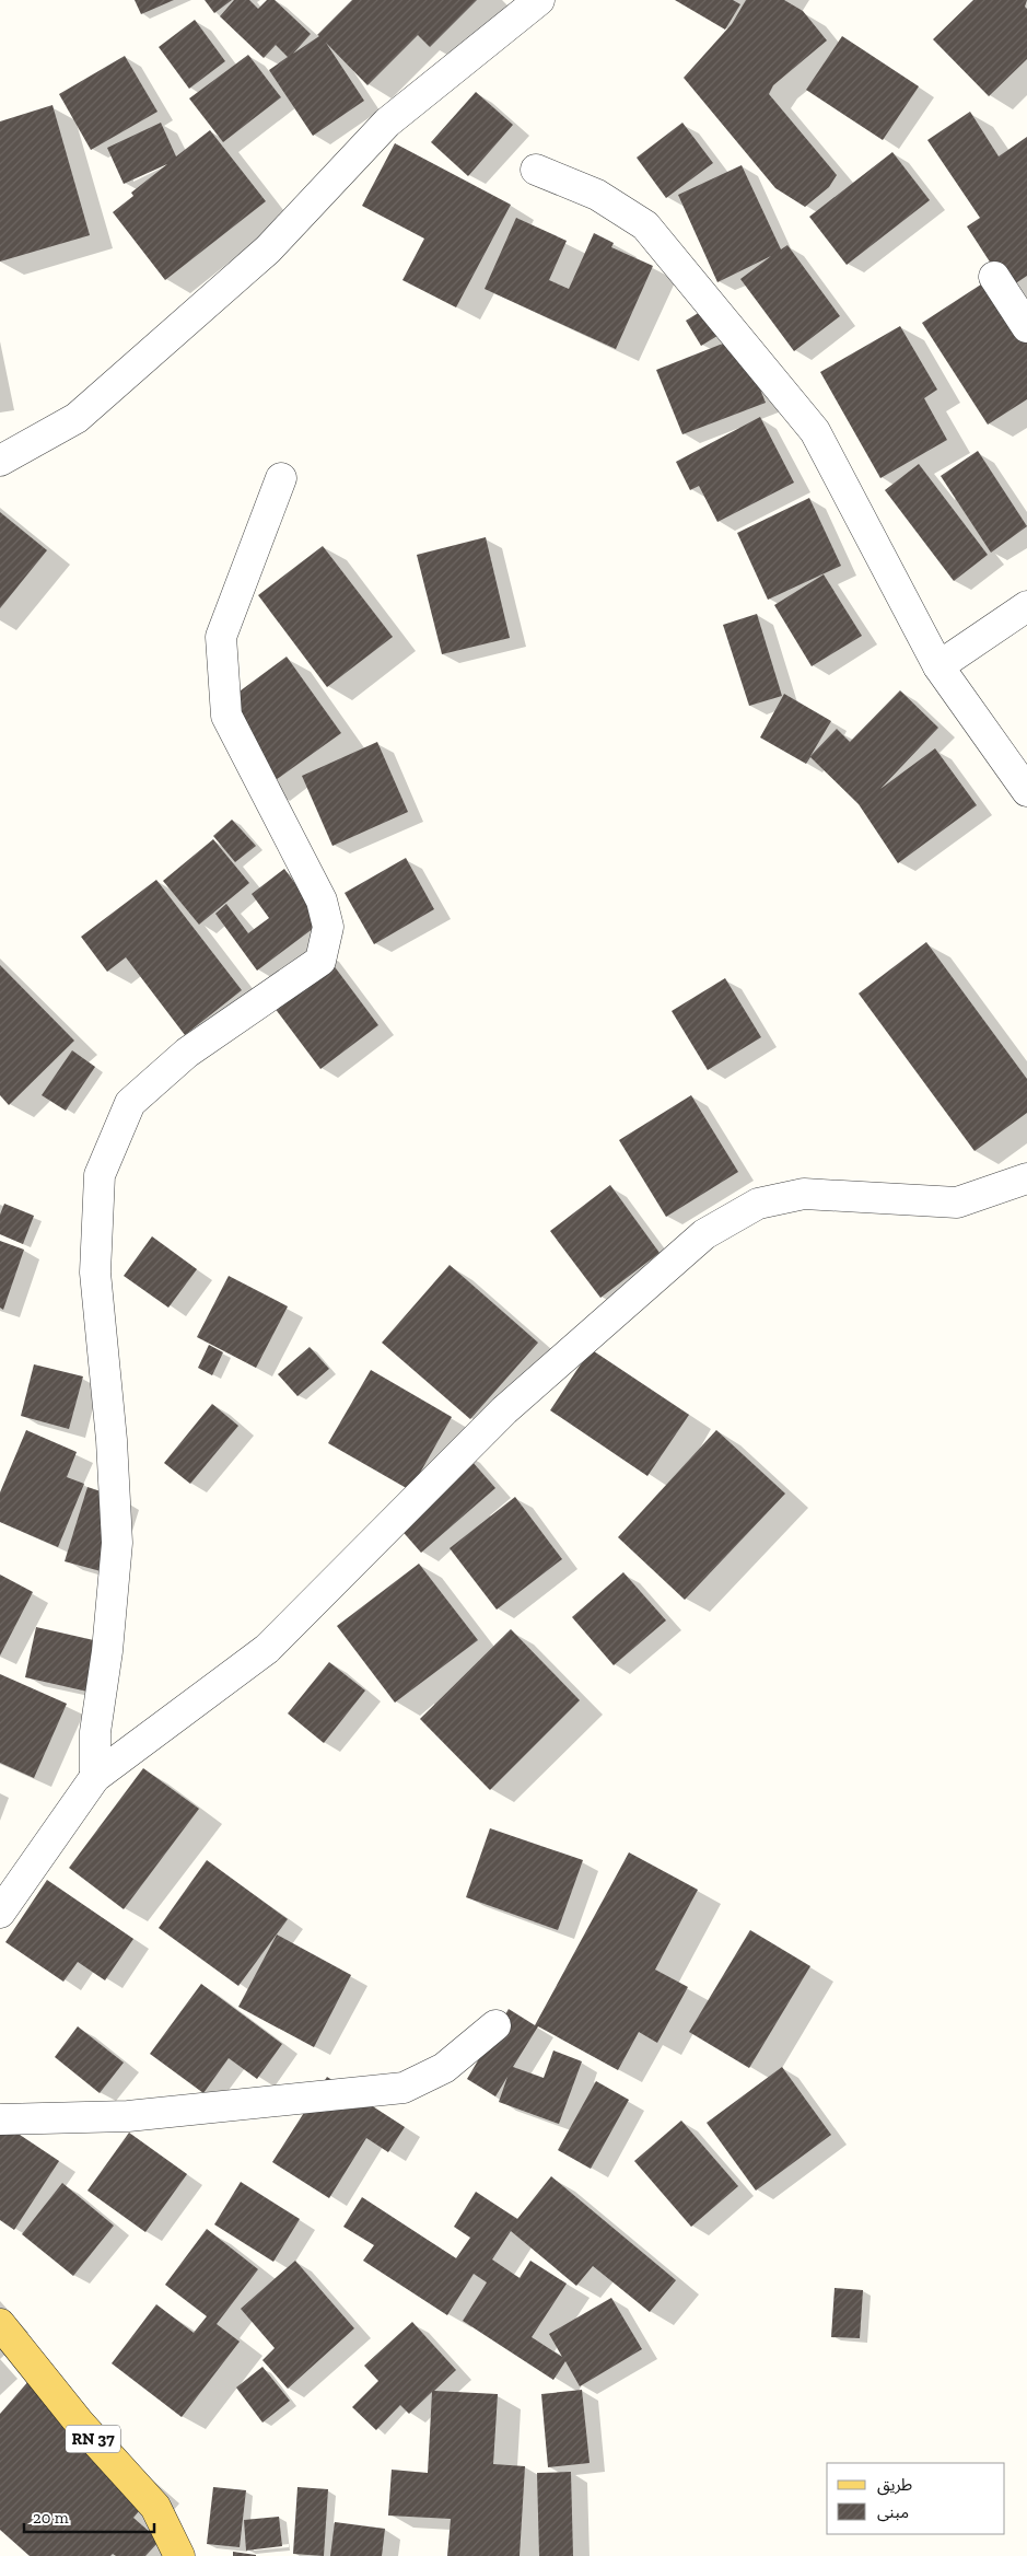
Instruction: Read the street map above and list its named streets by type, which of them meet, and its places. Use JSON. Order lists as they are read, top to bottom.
{
  "streets": {
    "main road": ["RN 37"]
  },
  "legend": ["طريق", "مبنى"],
  "scale_bar": "20 m"
}
